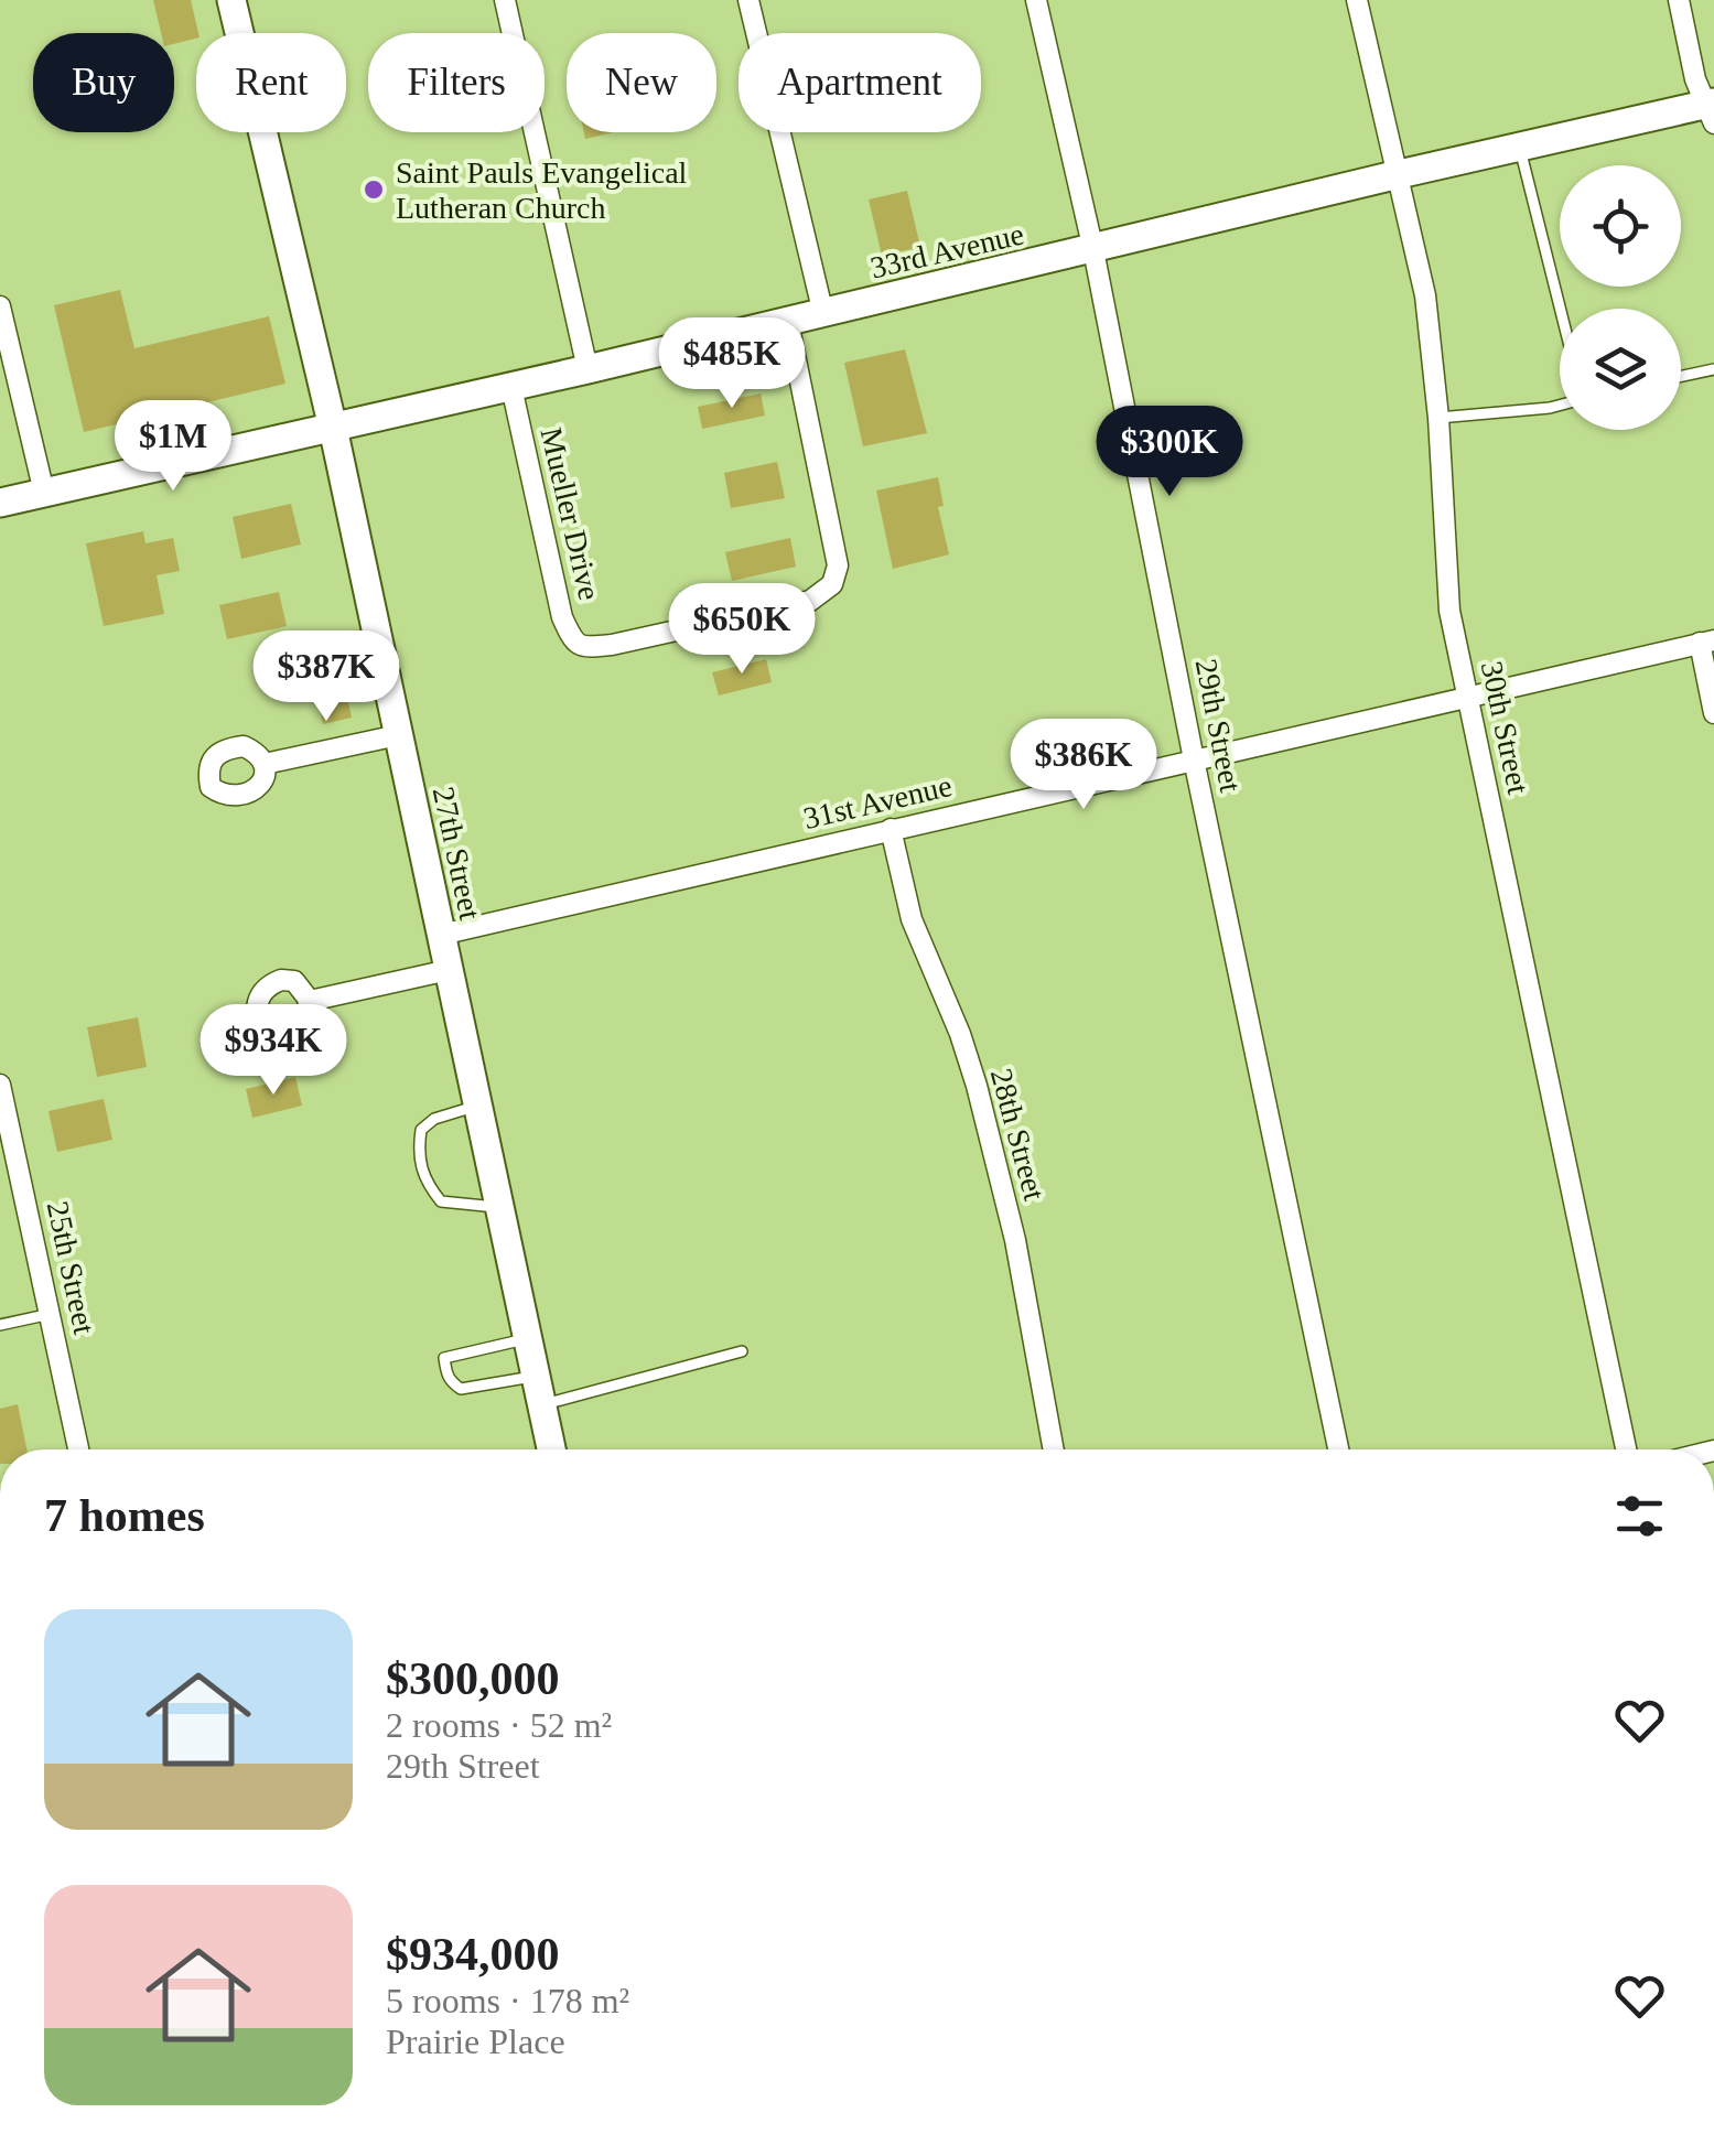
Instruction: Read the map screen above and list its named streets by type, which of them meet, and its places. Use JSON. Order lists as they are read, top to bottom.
{
  "streets": {
    "main road": ["33rd Avenue", "27th Street"],
    "street": [
      "Mueller Drive",
      "29th Street",
      "30th Street",
      "31st Avenue",
      "28th Street",
      "25th Street"
    ]
  },
  "crossings": [
    ["33rd Avenue", "Mueller Drive"],
    ["33rd Avenue", "29th Street"],
    ["33rd Avenue", "30th Street"],
    ["33rd Avenue", "27th Street"],
    ["29th Street", "31st Avenue"],
    ["30th Street", "31st Avenue"],
    ["31st Avenue", "27th Street"],
    ["31st Avenue", "28th Street"]
  ],
  "places": ["Saint Pauls Evangelical Lutheran Church"],
  "page": {
    "chip": [
      "Buy",
      "Rent",
      "Filters",
      "New",
      "Apartment"
    ],
    "price": [
      "$485K",
      "$1M",
      "$300K",
      "$650K",
      "$387K",
      "$386K",
      "$934K"
    ],
    "heading": "7 homes",
    "list": [
      {
        "name": "$300,000",
        "note": "2 rooms · 52 m² · 29th Street"
      },
      {
        "name": "$934,000",
        "note": "5 rooms · 178 m² · Prairie Place"
      }
    ]
  }
}
